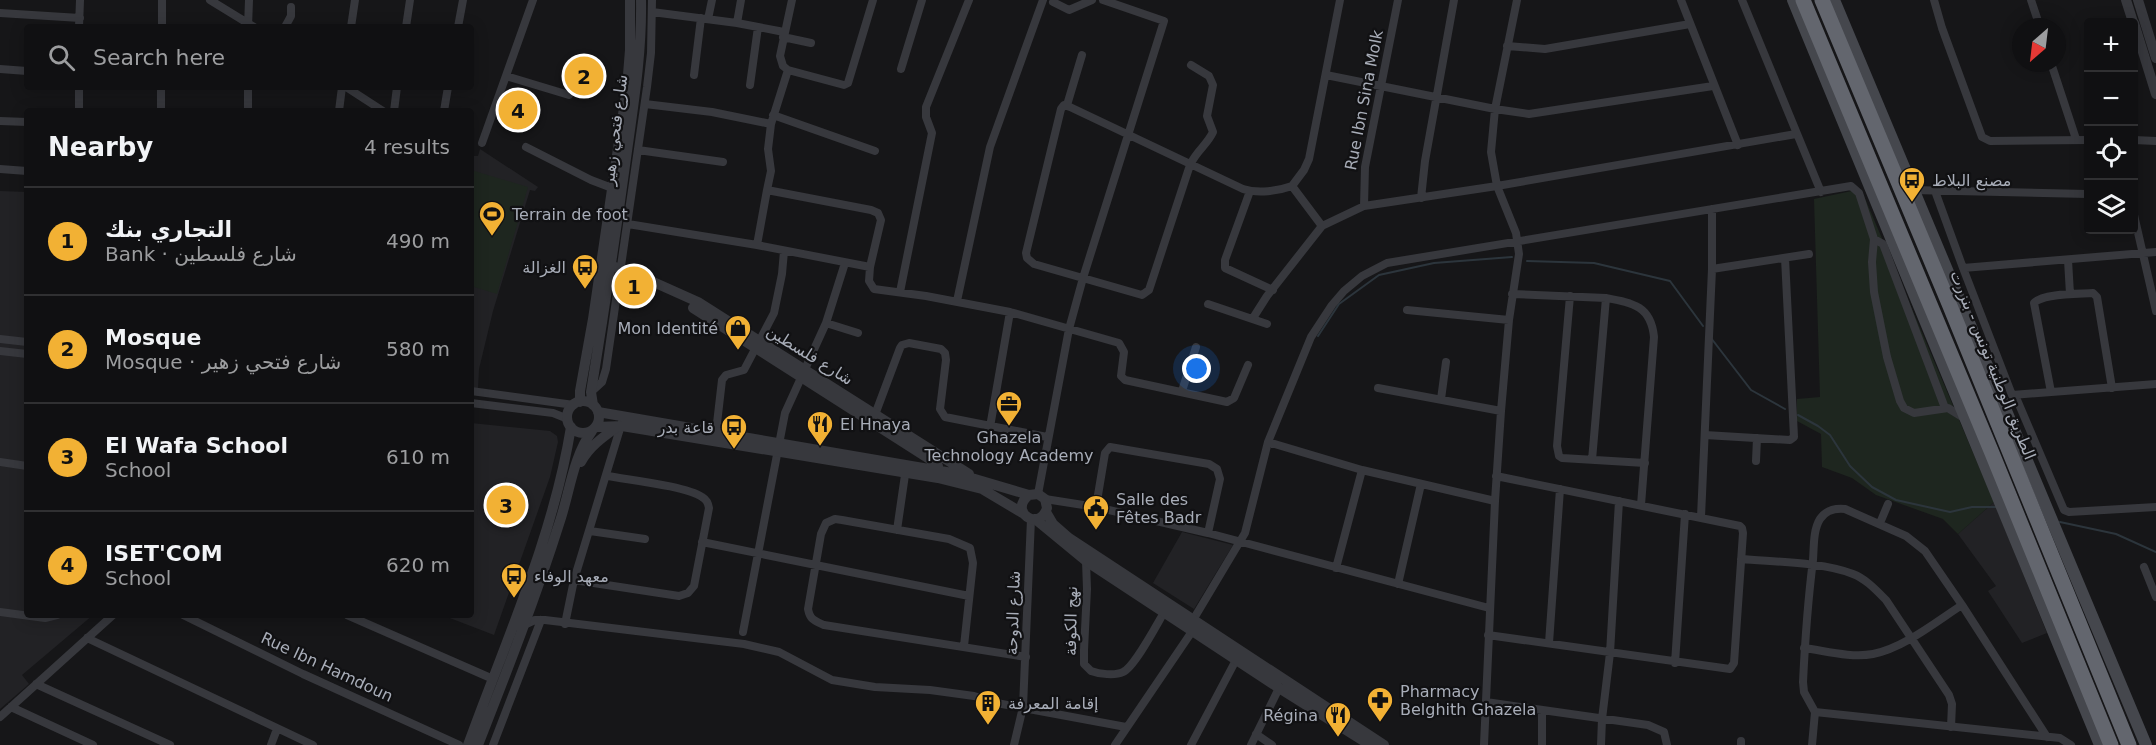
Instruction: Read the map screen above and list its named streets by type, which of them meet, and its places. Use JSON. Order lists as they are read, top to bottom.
{
  "streets": {
    "highway": ["الطريق الوطنية تونس - بنزرت"],
    "street": [
      "Rue Ibn Sina Molk",
      "شارع فتحي زهير",
      "شارع فلسطين",
      "شارع الدوحة",
      "نهج الكوفة",
      "Rue Ibn Hamdoun"
    ]
  },
  "crossings": [
    ["شارع فتحي زهير", "شارع فلسطين"]
  ],
  "places": {
    "bus stop": [
      "مصنع البلاط",
      "الغزالة",
      "قاعة بدر",
      "معهد الوفاء"
    ],
    "sports": ["Terrain de foot"],
    "shop": ["Mon Identité"],
    "office": ["Ghazela Technology Academy"],
    "restaurant": ["El Hnaya", "Régina"],
    "public building": ["Salle des Fêtes Badr"],
    "pharmacy": ["Pharmacy Belghith Ghazela"],
    "building": ["إقامة المعرفة"]
  },
  "north": "bottom left",
  "page": {
    "map_buttons": ["+", "−"],
    "search": "Search here",
    "pins": [
      "2",
      "4",
      "1",
      "3"
    ],
    "heading": ["Nearby", "4 results"],
    "list": [
      {
        "mark": "1",
        "name": "التجاري بنك",
        "note": "Bank · شارع فلسطين",
        "value": "490 m"
      },
      {
        "mark": "2",
        "name": "Mosque",
        "note": "Mosque · شارع فتحي زهير",
        "value": "580 m"
      },
      {
        "mark": "3",
        "name": "El Wafa School",
        "note": "School",
        "value": "610 m"
      },
      {
        "mark": "4",
        "name": "ISET'COM",
        "note": "School",
        "value": "620 m"
      }
    ]
  }
}
